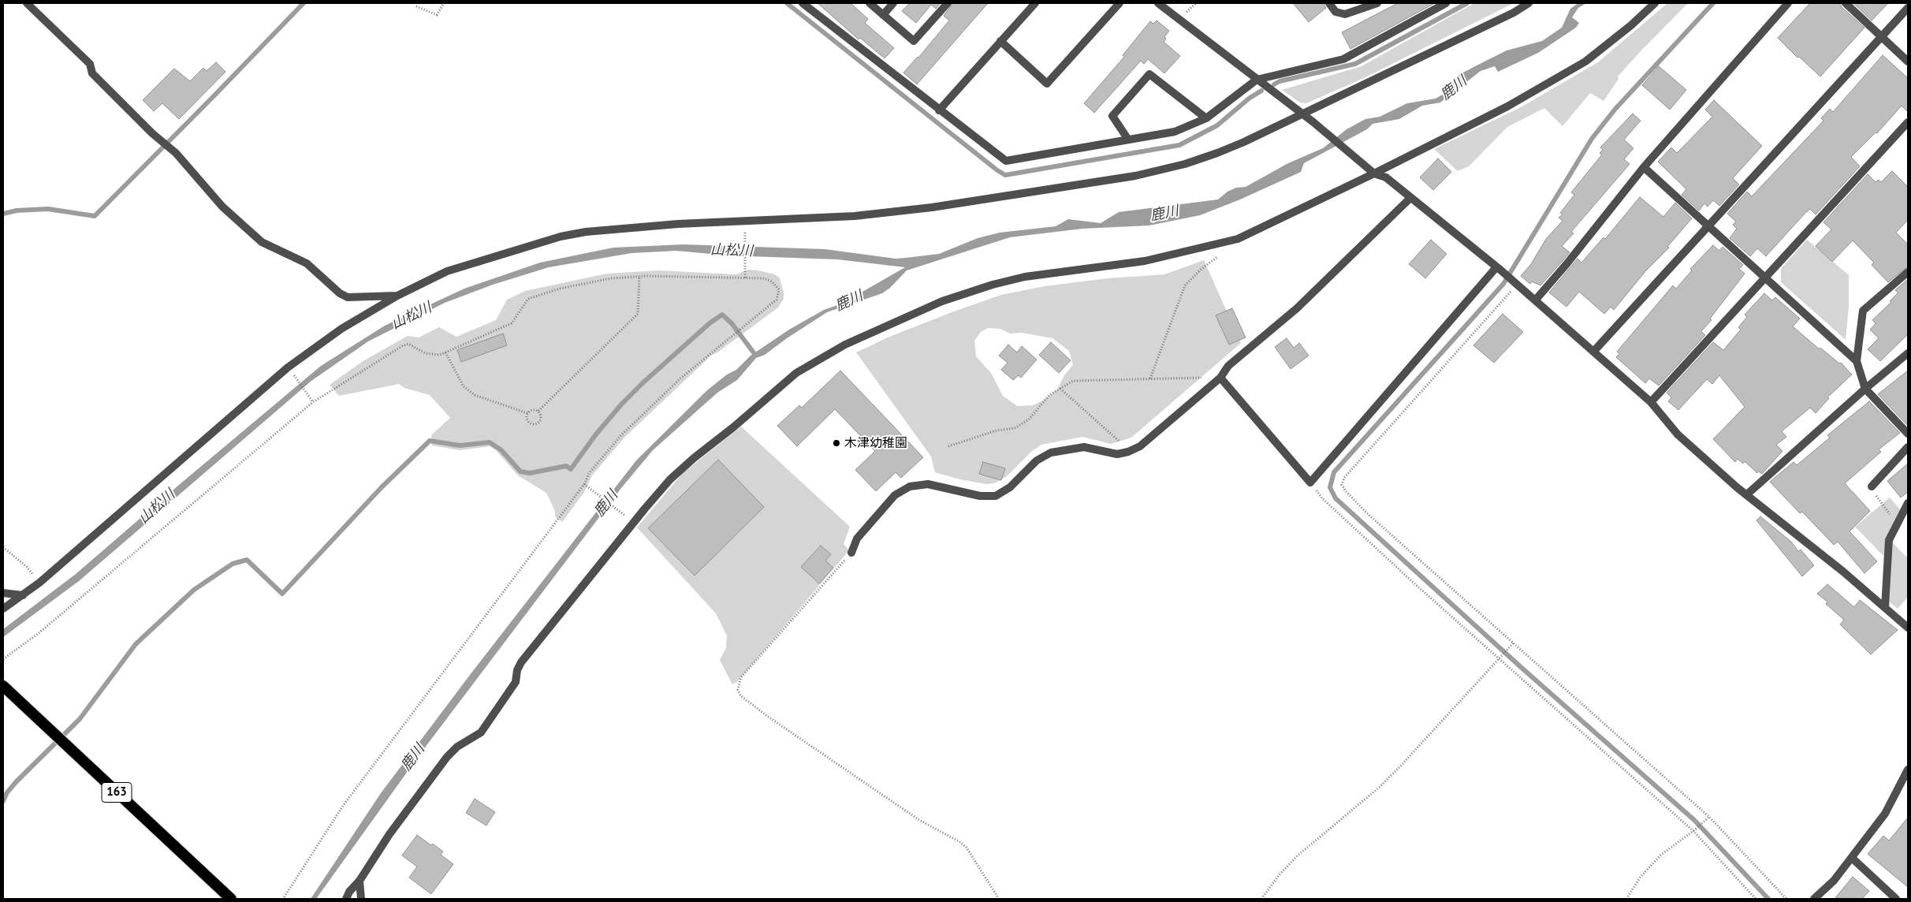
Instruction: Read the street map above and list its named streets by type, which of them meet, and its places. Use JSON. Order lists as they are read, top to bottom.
{
  "streets": {
    "highway": ["163"]
  },
  "water": ["鹿川", "山松川"],
  "places": ["木津幼稚園"]
}
